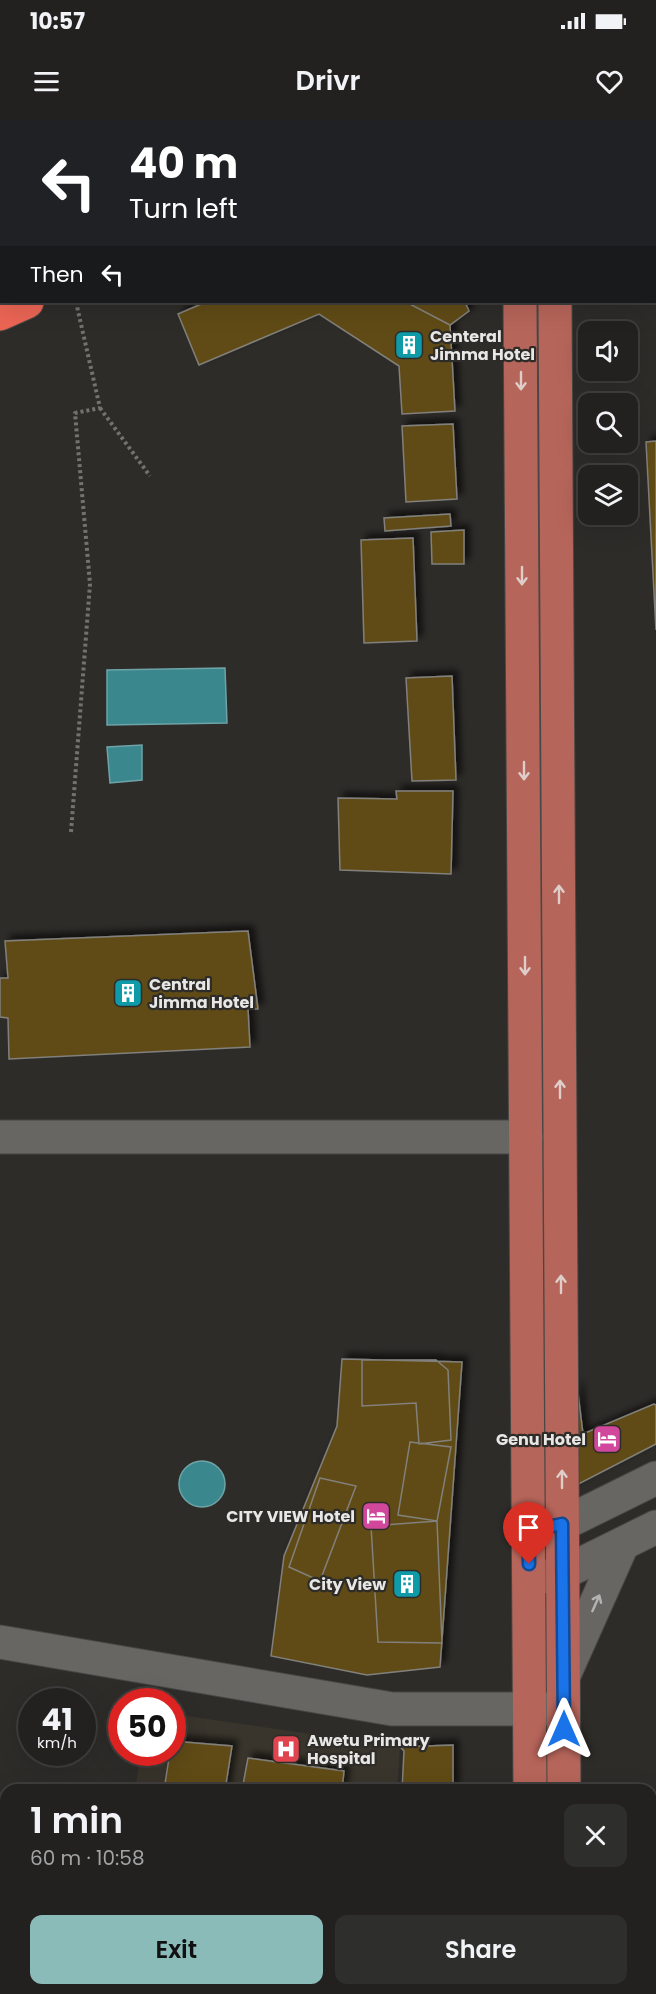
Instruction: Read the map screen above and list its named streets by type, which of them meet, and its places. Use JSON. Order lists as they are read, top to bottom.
{
  "places": {
    "building": ["Centeral Jimma Hotel", "Central Jimma Hotel", "City View"],
    "hotel": ["Genu Hotel", "CITY VIEW Hotel"],
    "hospital": ["Awetu Primary Hospital"]
  },
  "page": {
    "status": "10:57",
    "header": "Drivr",
    "turn": ["40 m", "Turn left"],
    "then": "Then",
    "speed": "41 km/h",
    "limit": "50",
    "heading": ["1 min", "60 m · 10:58"],
    "buttons": ["Exit", "Share"]
  }
}
